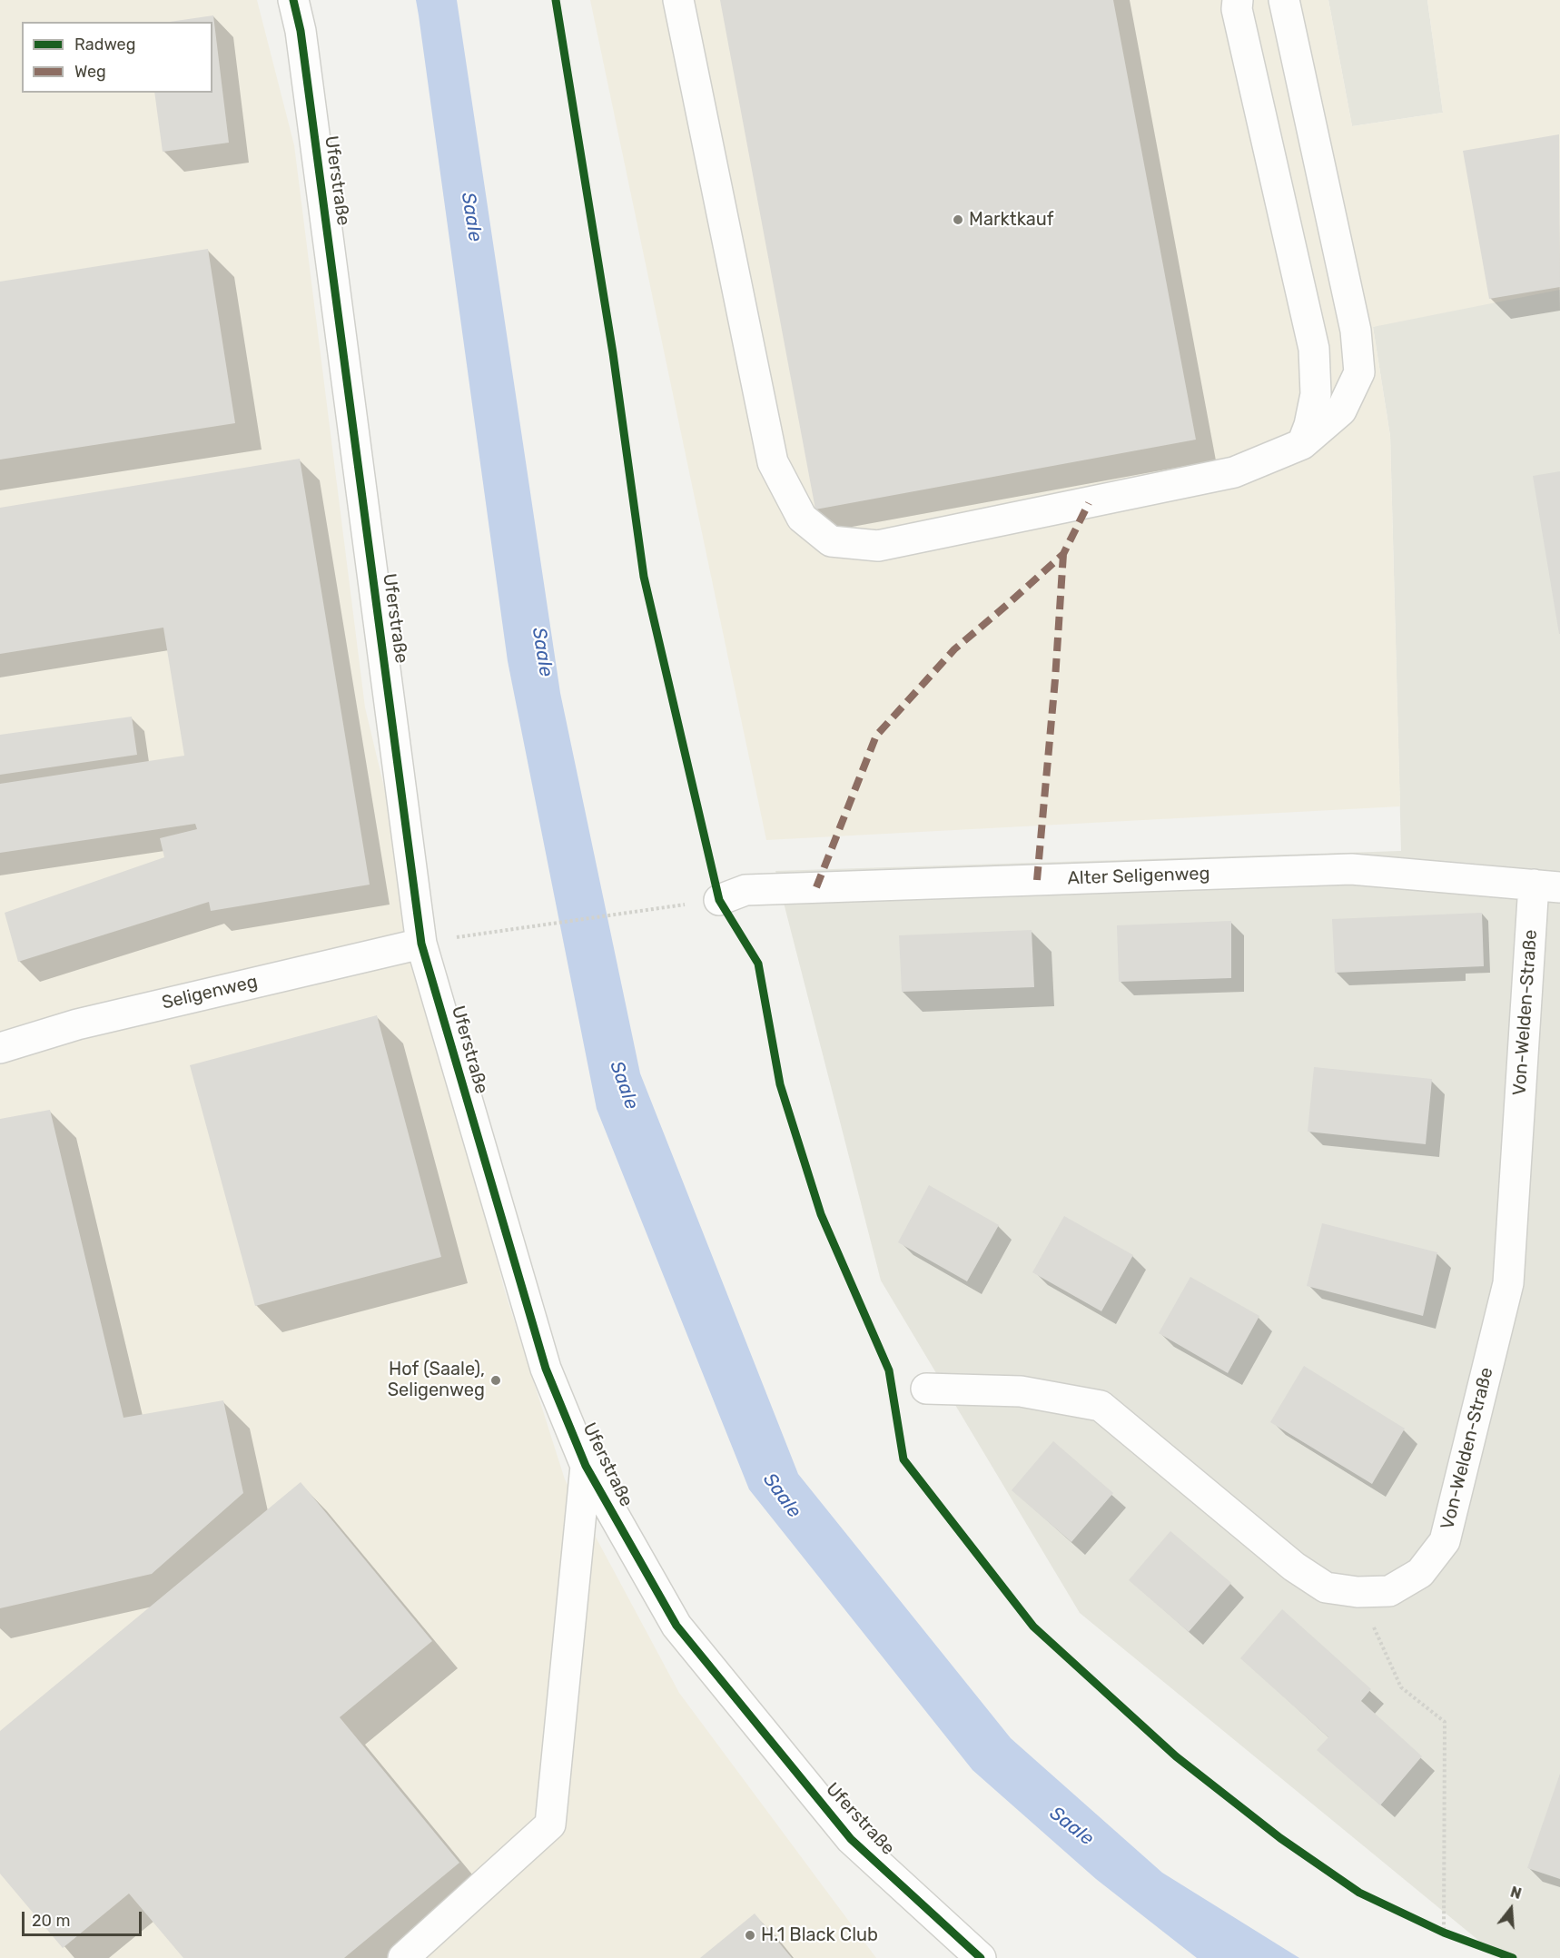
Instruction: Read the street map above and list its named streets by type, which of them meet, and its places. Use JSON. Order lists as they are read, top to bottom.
{
  "streets": {
    "street": [
      "Uferstraße",
      "Alter Seligenweg",
      "Seligenweg",
      "Von-Welden-Straße"
    ]
  },
  "crossings": [
    ["Uferstraße", "Seligenweg"],
    ["Alter Seligenweg", "Von-Welden-Straße"]
  ],
  "water": ["Saale"],
  "places": ["Marktkauf", "Hof (Saale), Seligenweg", "H.1 Black Club"],
  "legend": ["Radweg", "Weg"],
  "scale_bar": "20 m",
  "north": "top"
}
